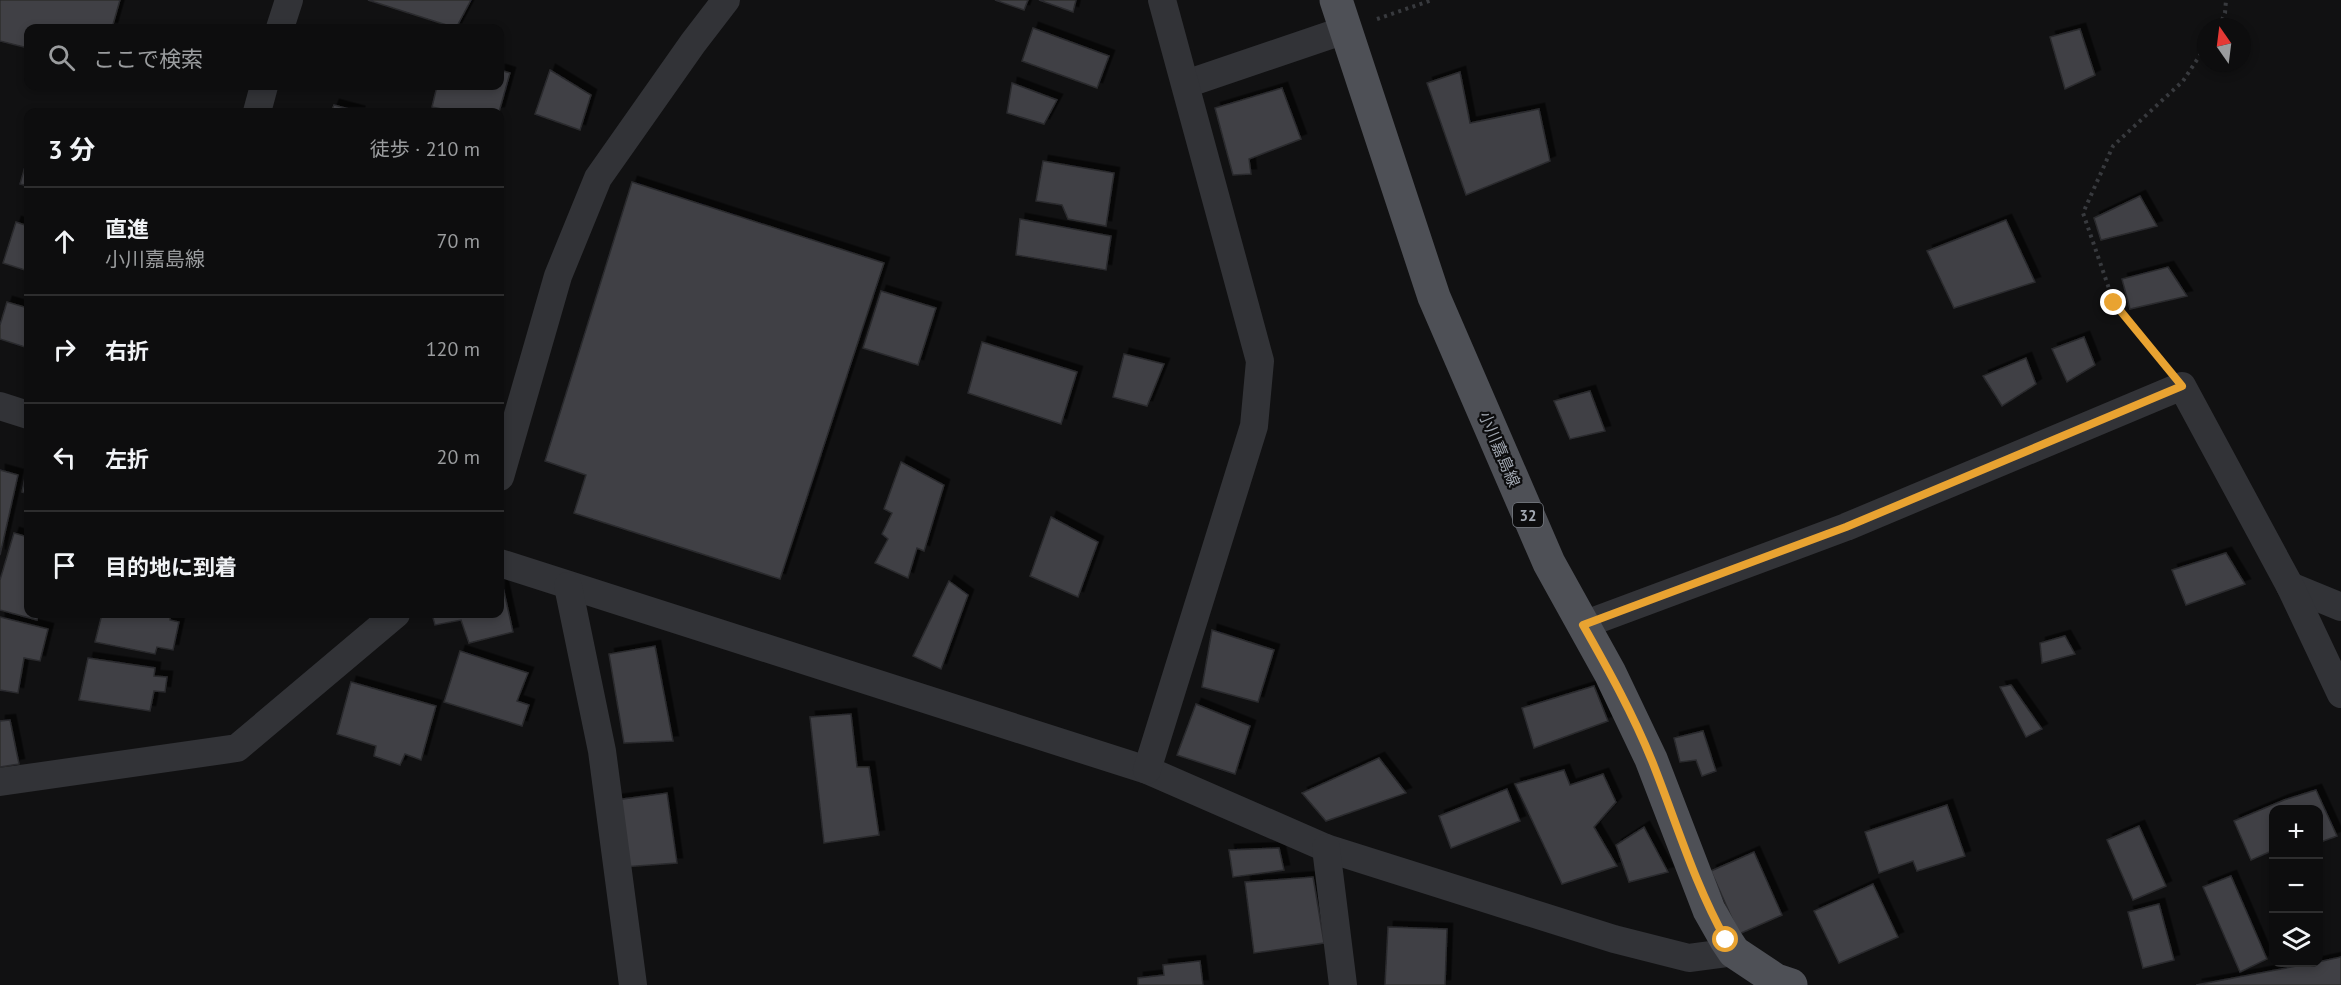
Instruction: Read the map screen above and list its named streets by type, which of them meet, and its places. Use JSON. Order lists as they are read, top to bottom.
{
  "streets": {
    "main road": ["小川嘉島線", "32"]
  },
  "north": "top",
  "page": {
    "search": "ここで検索",
    "heading": ["3 分", "徒歩 · 210 m"],
    "list": [
      ["直進", "小川嘉島線", "70 m"],
      ["右折", "120 m"],
      ["左折", "20 m"],
      "目的地に到着"
    ],
    "map_buttons": ["+", "−"]
  }
}
